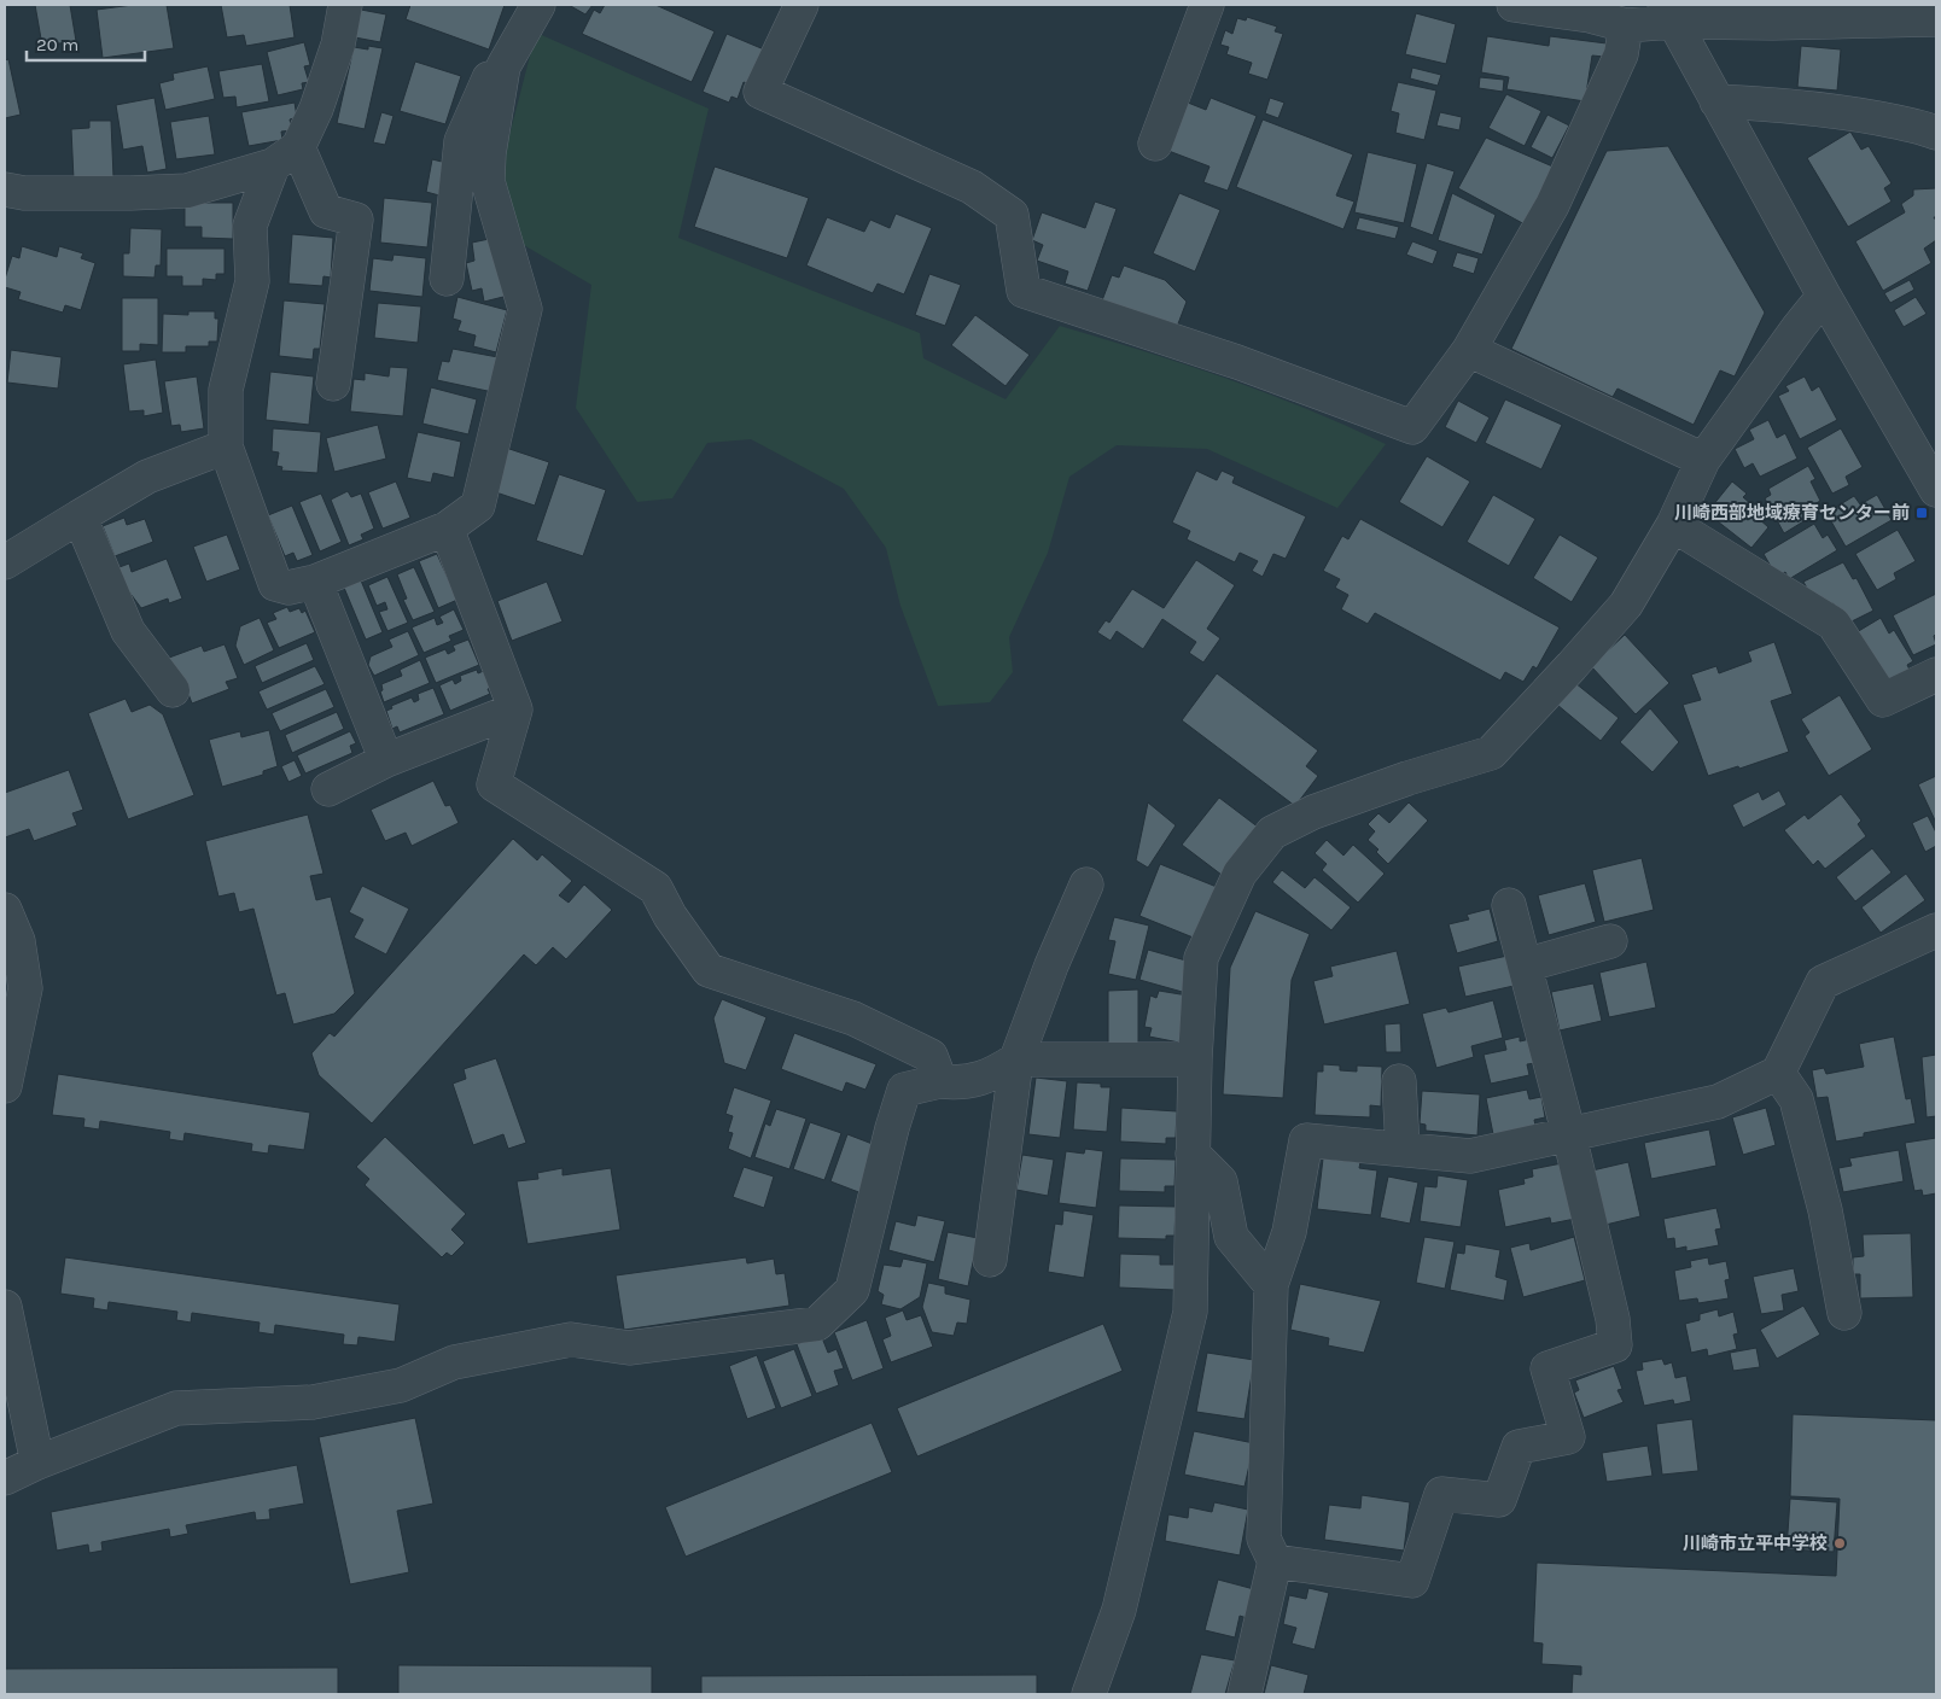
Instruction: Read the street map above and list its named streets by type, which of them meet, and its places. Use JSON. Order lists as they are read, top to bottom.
{
  "places": {
    "transit": ["川崎西部地域療育センター前"],
    "other": ["川崎市立平中学校"]
  },
  "scale_bar": "20 m"
}
